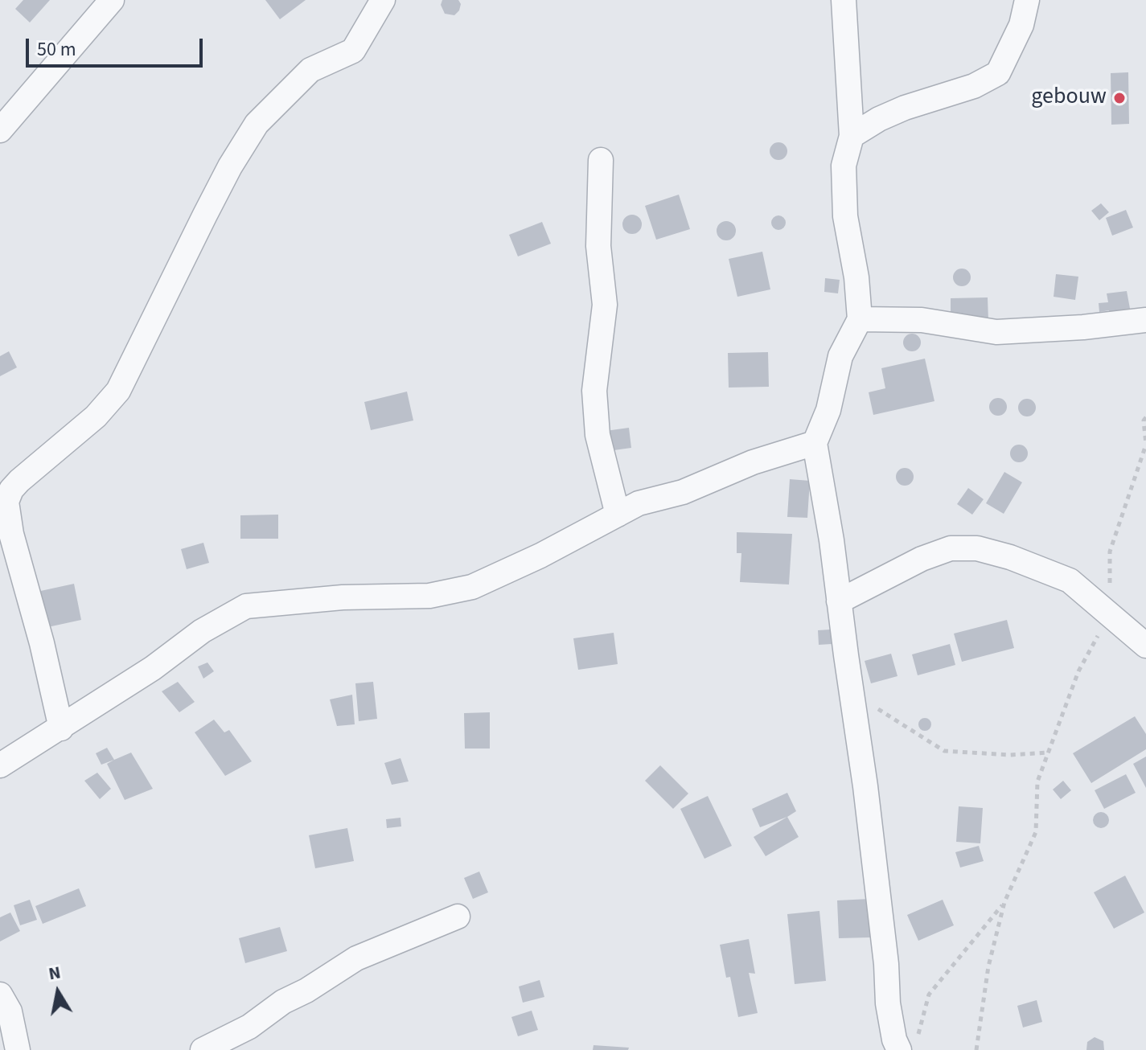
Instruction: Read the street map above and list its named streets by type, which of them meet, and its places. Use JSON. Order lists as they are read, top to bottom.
{
  "places": ["gebouw"],
  "scale_bar": "50 m",
  "north": "top"
}
